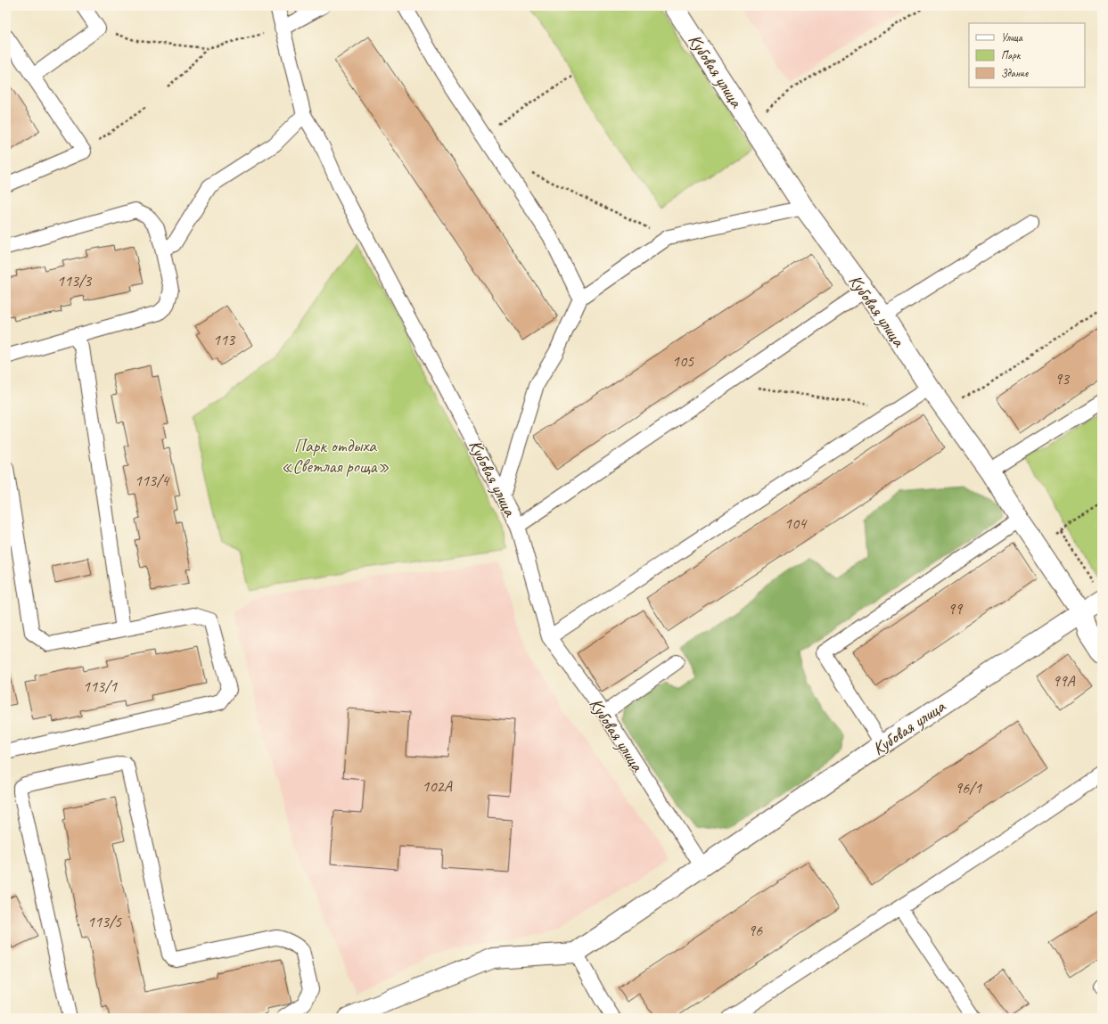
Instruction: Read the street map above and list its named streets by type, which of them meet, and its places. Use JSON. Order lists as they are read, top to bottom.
{
  "streets": {
    "street": ["Кубовая улица"]
  },
  "parks": ["Парк отдыха «Светлая роща»"],
  "house_numbers": [
    "113/3",
    "113",
    "105",
    "93",
    "113/4",
    "104",
    "99",
    "99А",
    "113/1",
    "102А",
    "96/1",
    "113/5",
    "96"
  ],
  "legend": ["Улица", "Парк", "Здание"]
}
